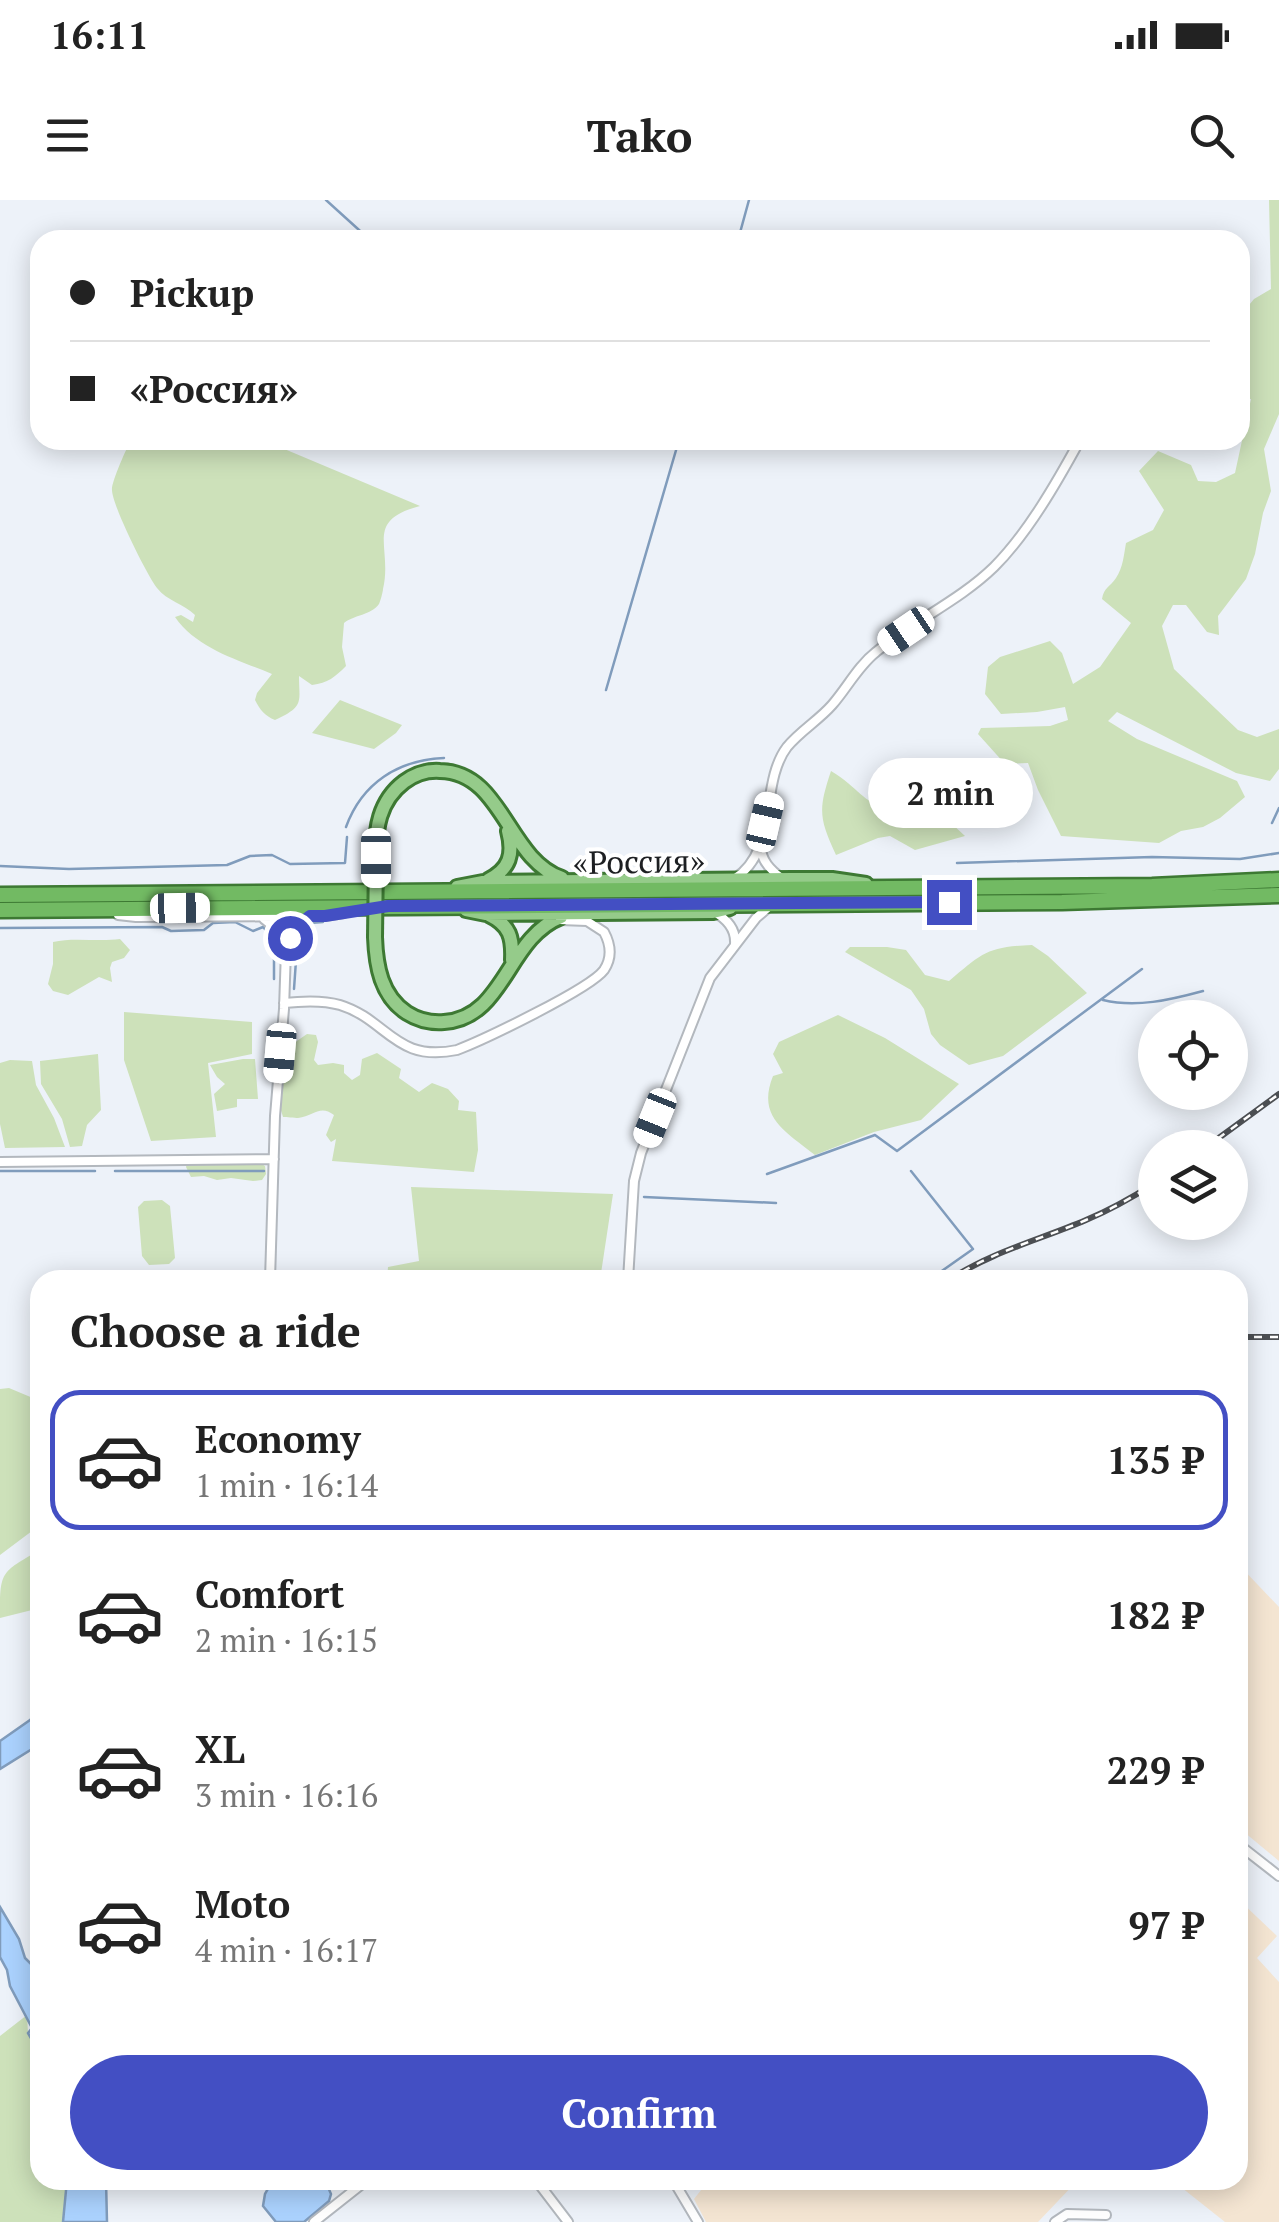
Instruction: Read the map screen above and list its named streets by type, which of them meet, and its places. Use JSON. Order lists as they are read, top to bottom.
{
  "streets": {
    "highway": ["«Россия»"]
  },
  "page": {
    "status": "16:11",
    "header": "Tako",
    "banner": ["Pickup", "«Россия»"],
    "bubble": "2 min",
    "heading": "Choose a ride",
    "list": [
      {
        "name": "Economy",
        "note": "1 min · 16:14",
        "value": "135 ₽"
      },
      {
        "name": "Comfort",
        "note": "2 min · 16:15",
        "value": "182 ₽"
      },
      {
        "name": "XL",
        "note": "3 min · 16:16",
        "value": "229 ₽"
      },
      {
        "name": "Moto",
        "note": "4 min · 16:17",
        "value": "97 ₽"
      }
    ],
    "buttons": "Confirm"
  }
}
